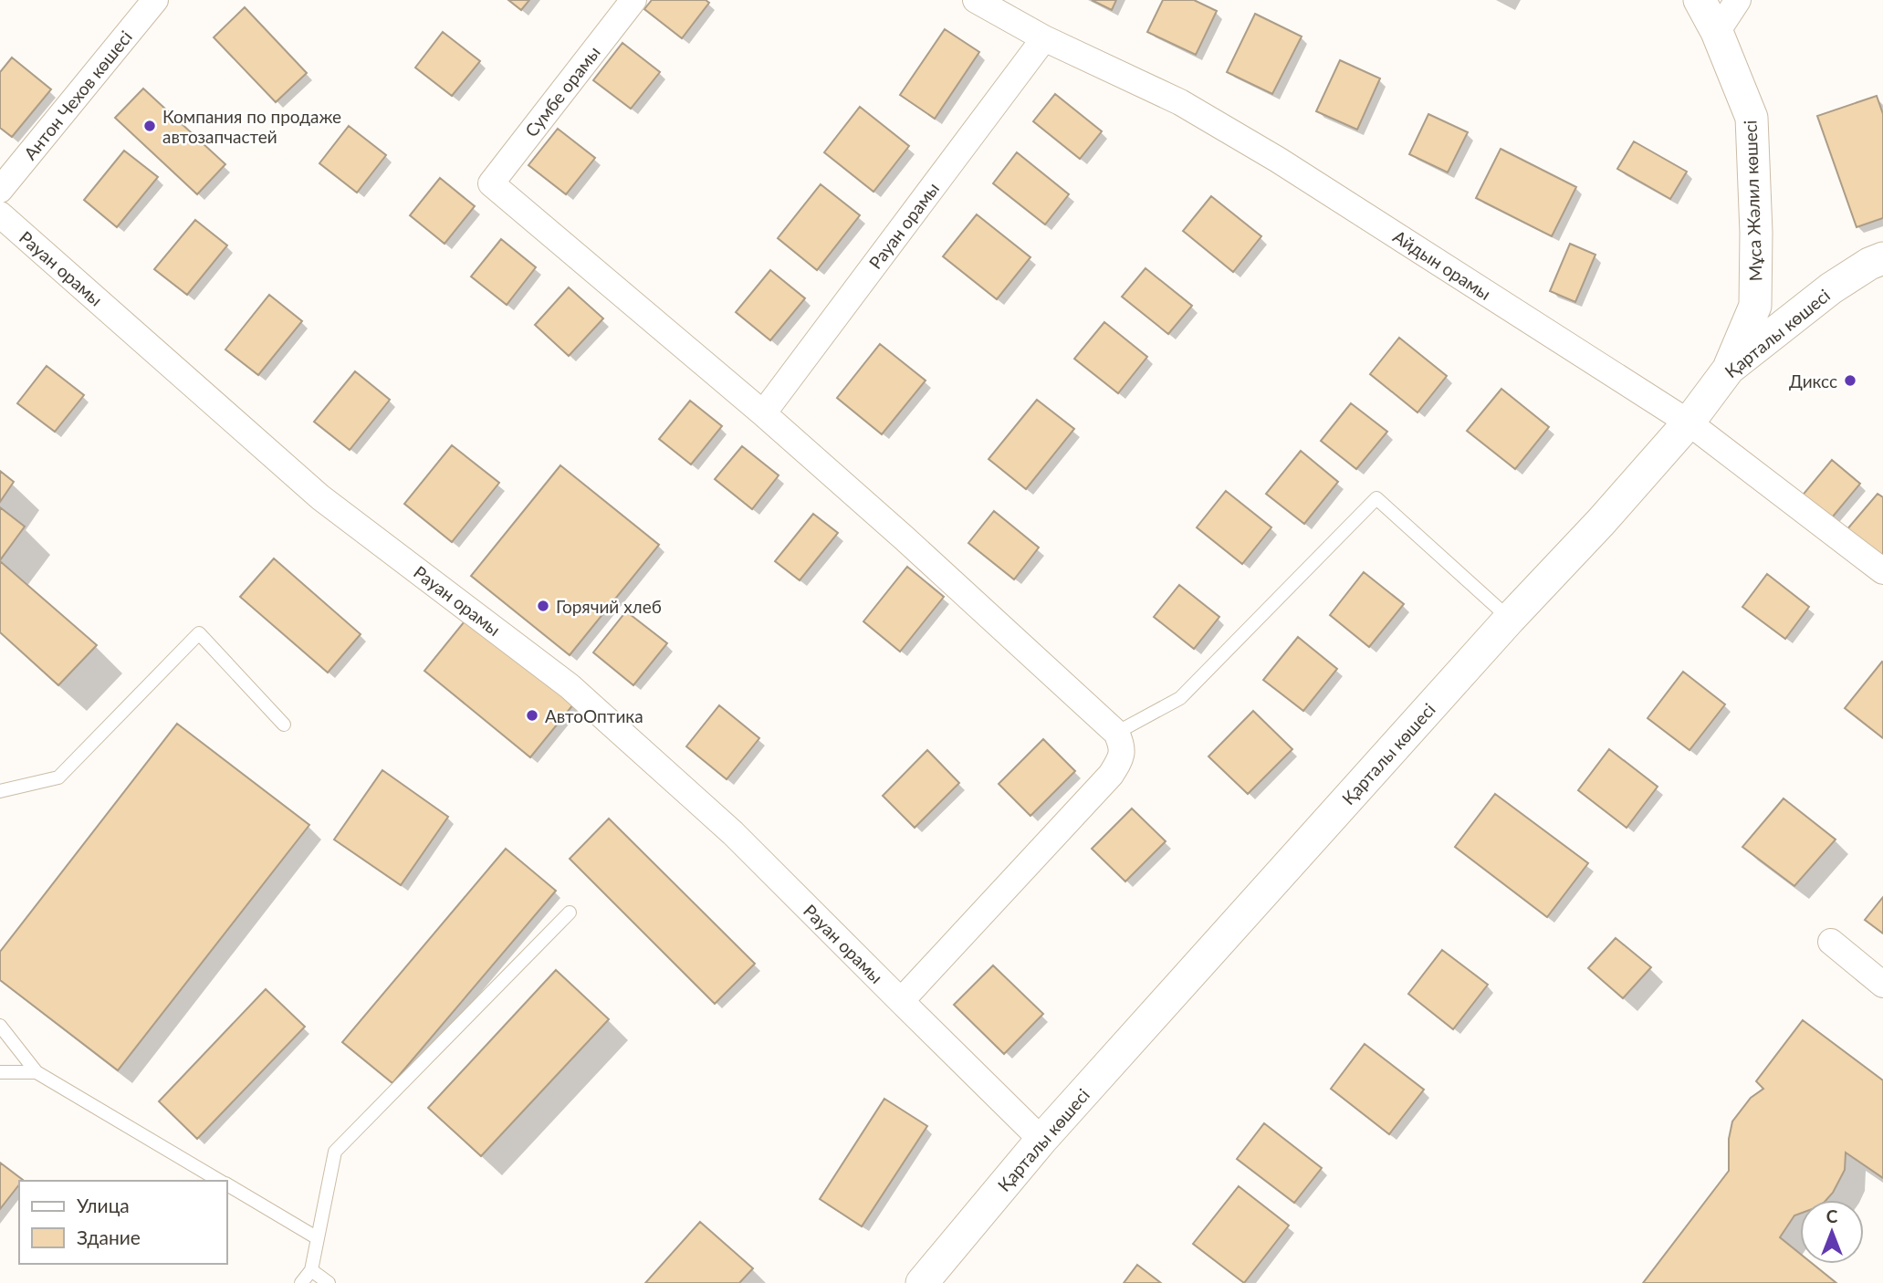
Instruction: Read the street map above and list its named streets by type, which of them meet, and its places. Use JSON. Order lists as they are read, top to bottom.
{
  "streets": {
    "street": [
      "Сумбе орамы",
      "Антон Чехов көшесі",
      "Мұса Жәлил көшесі",
      "Рауан орамы",
      "Айдын орамы",
      "Қарталы көшесі"
    ]
  },
  "crossings": [
    ["Сумбе орамы", "Рауан орамы"],
    ["Мұса Жәлил көшесі", "Қарталы көшесі"],
    ["Рауан орамы", "Айдын орамы"],
    ["Рауан орамы", "Қарталы көшесі"],
    ["Айдын орамы", "Қарталы көшесі"]
  ],
  "places": [
    "Компания по продаже автозапчастей",
    "Диксс",
    "Горячий хлеб",
    "АвтоОптика"
  ],
  "legend": ["Улица", "Здание"],
  "north": "top"
}
